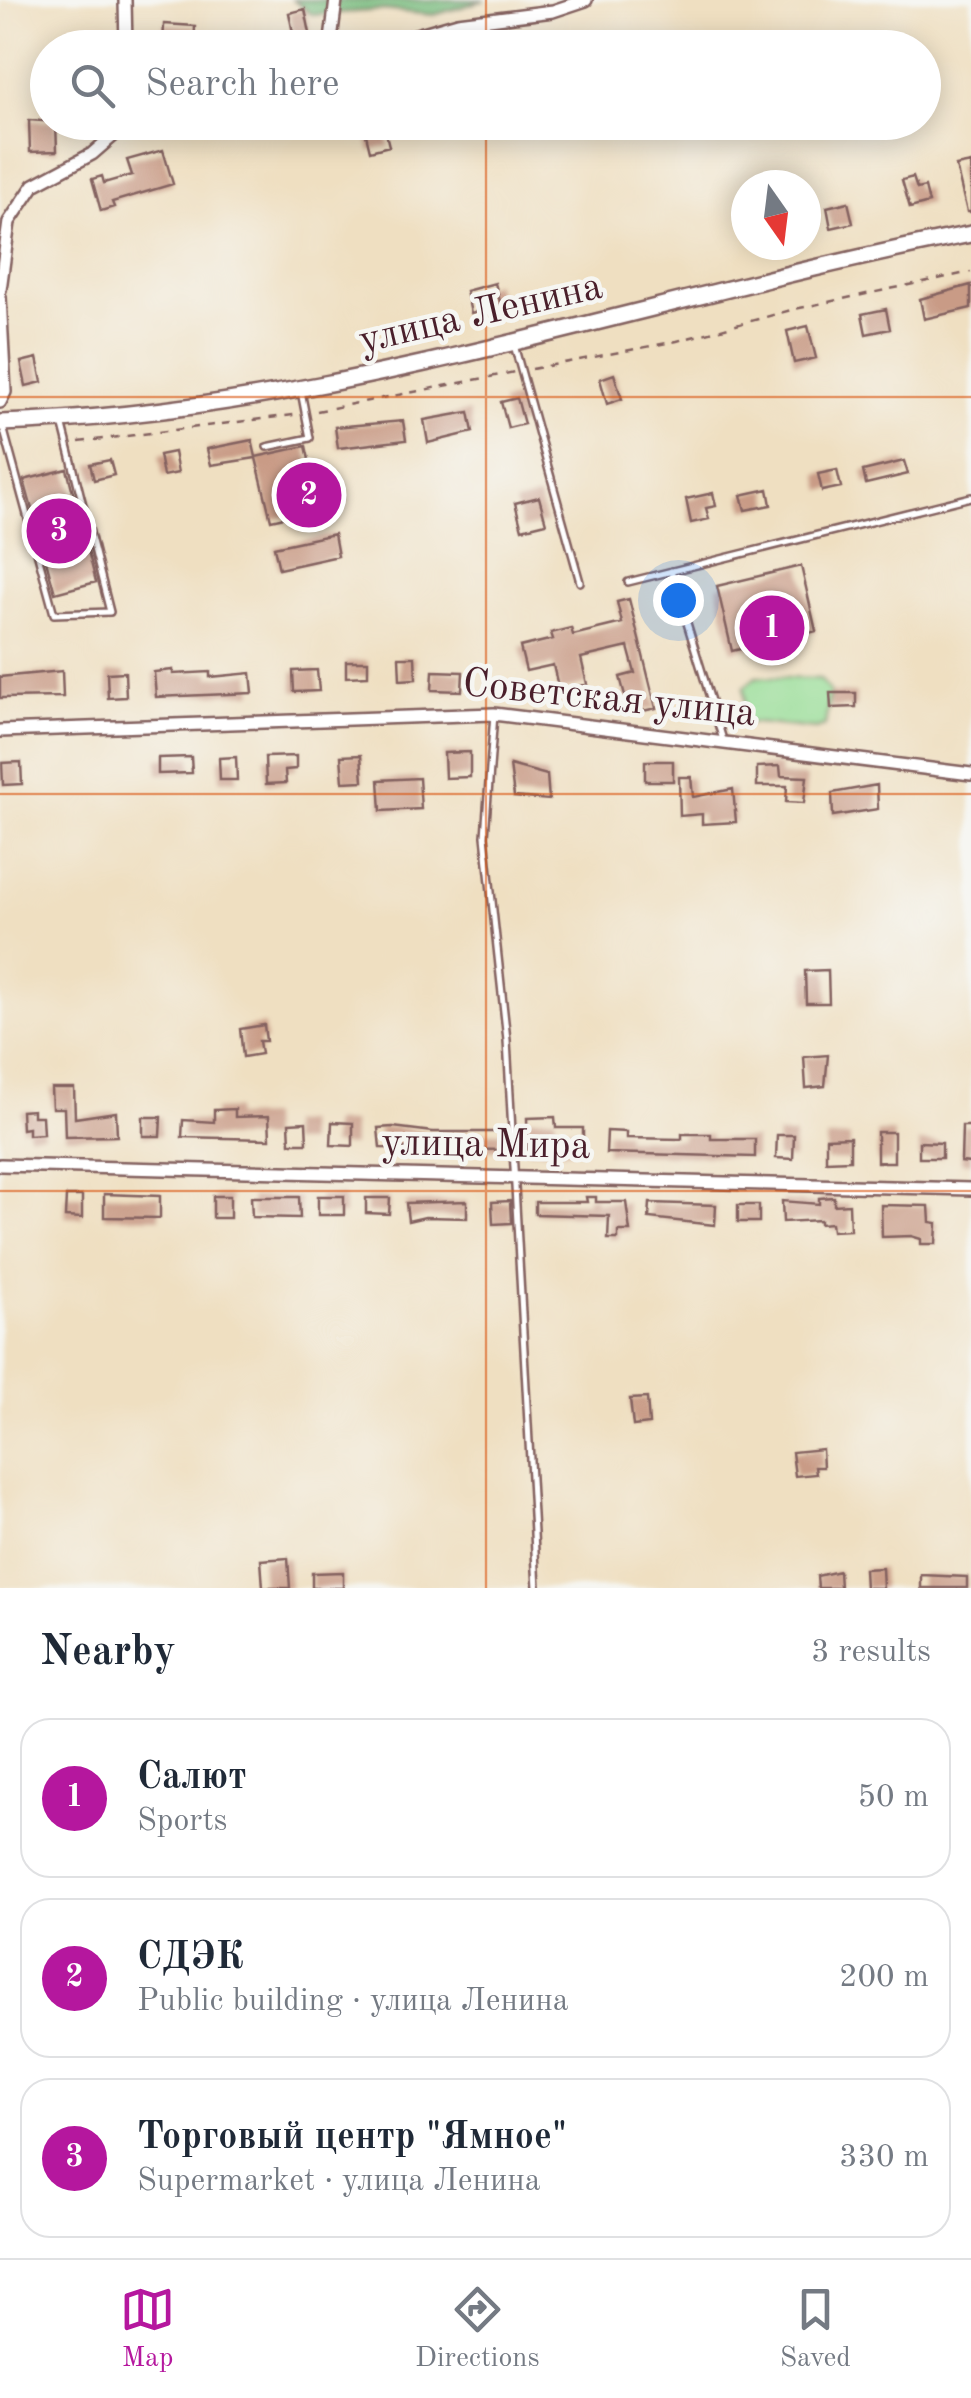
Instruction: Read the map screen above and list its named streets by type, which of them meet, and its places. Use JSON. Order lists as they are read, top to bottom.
{
  "streets": {
    "street": ["улица Ленина", "Советская улица", "улица Мира"]
  },
  "north": "bottom",
  "page": {
    "search": "Search here",
    "pins": ["2", "3", "1"],
    "heading": ["Nearby", "3 results"],
    "list": [
      {
        "mark": "1",
        "name": "Салют",
        "note": "Sports",
        "value": "50 m"
      },
      {
        "mark": "2",
        "name": "СДЭК",
        "note": "Public building · улица Ленина",
        "value": "200 m"
      },
      {
        "mark": "3",
        "name": "Торговый центр \"Ямное\"",
        "note": "Supermarket · улица Ленина",
        "value": "330 m"
      }
    ],
    "nav": ["Map", "Directions", "Saved"]
  }
}
